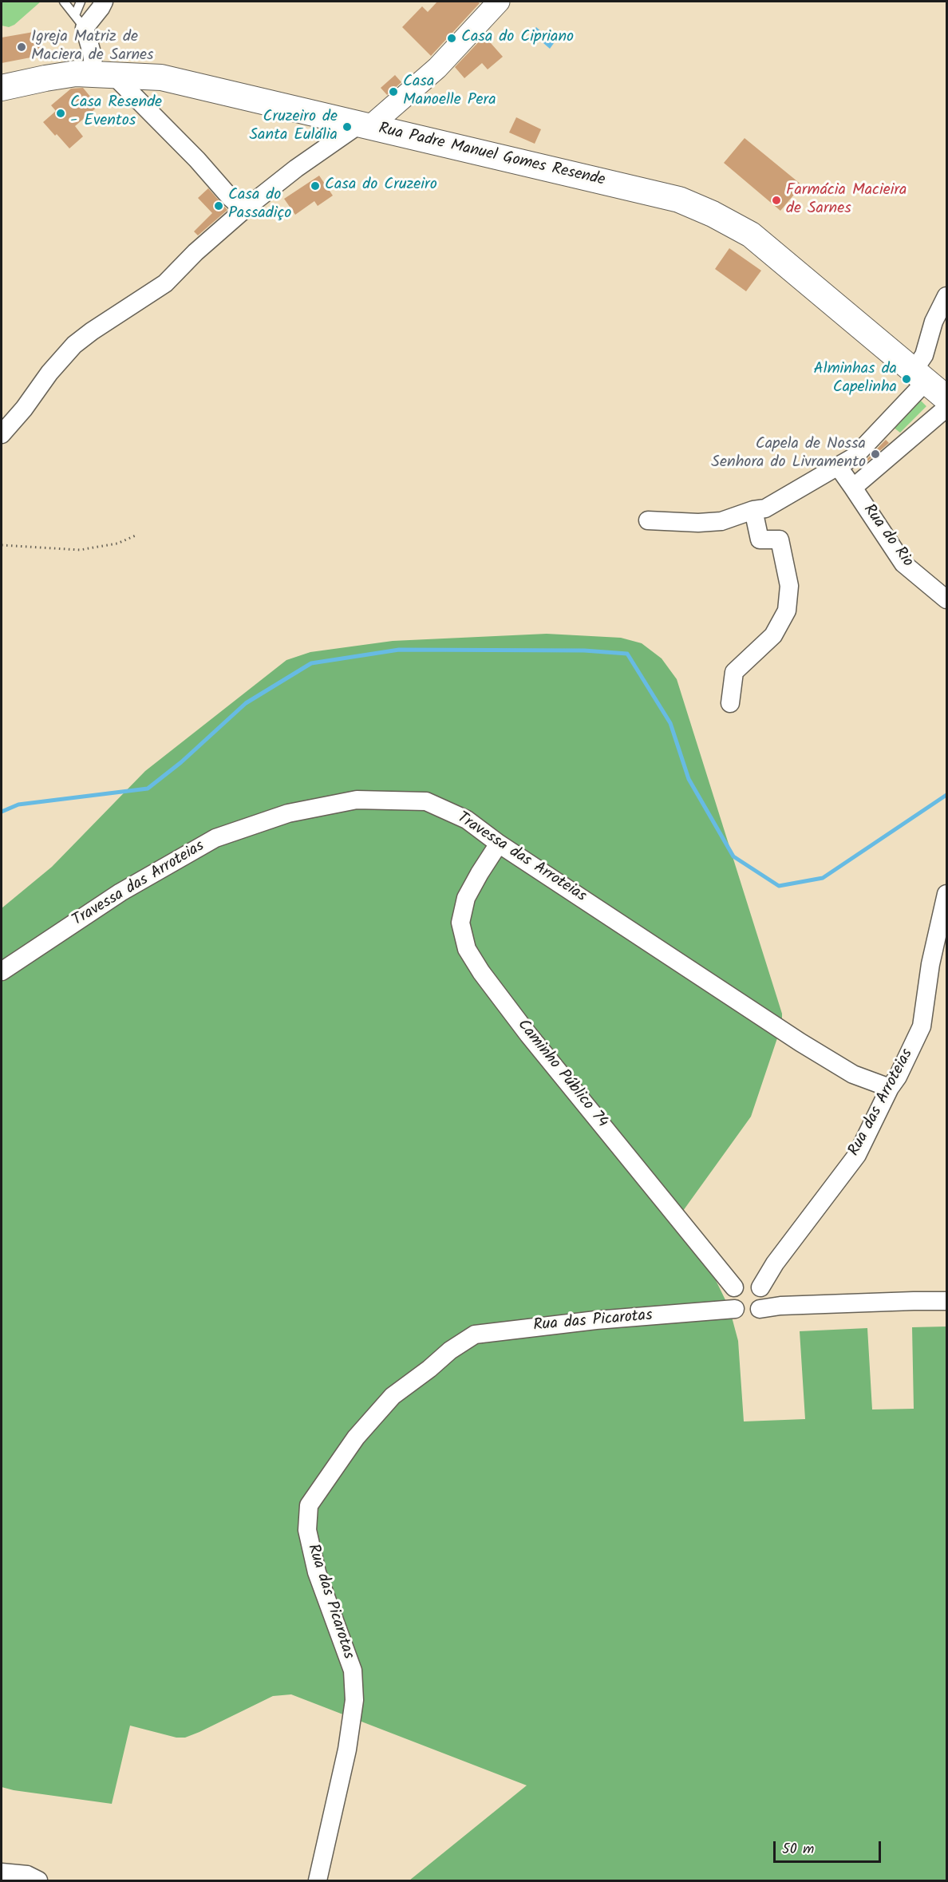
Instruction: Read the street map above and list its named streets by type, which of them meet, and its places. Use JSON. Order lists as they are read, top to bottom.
{
  "streets": {
    "main road": ["Rua Padre Manuel Gomes Resende"],
    "street": [
      "Rua do Rio",
      "Travessa das Arroteias",
      "Caminho Público 74",
      "Rua das Arroteias",
      "Rua das Picarotas"
    ]
  },
  "crossings": [
    ["Travessa das Arroteias", "Caminho Público 74"],
    ["Travessa das Arroteias", "Rua das Arroteias"],
    ["Caminho Público 74", "Rua das Arroteias"],
    ["Caminho Público 74", "Rua das Picarotas"],
    ["Rua das Arroteias", "Rua das Picarotas"]
  ],
  "places": [
    "Casa do Cipriano",
    "Igreja Matriz de Maciera de Sarnes",
    "Casa Manoelle Pera",
    "Casa Resende - Eventos",
    "Cruzeiro de Santa Eulália",
    "Casa do Cruzeiro",
    "Farmácia Macieira de Sarnes",
    "Casa do Passadiço",
    "Alminhas da Capelinha",
    "Capela de Nossa Senhora do Livramento"
  ],
  "scale_bar": "50 m"
}
